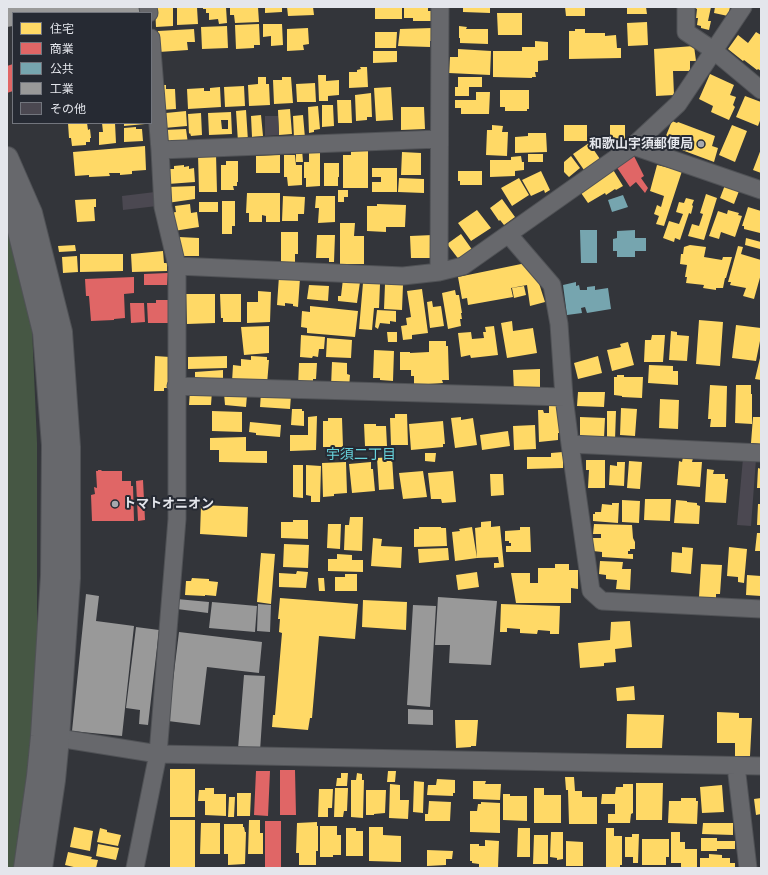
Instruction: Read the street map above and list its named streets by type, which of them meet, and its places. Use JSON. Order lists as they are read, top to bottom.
{
  "districts": ["宇須二丁目"],
  "places": ["和歌山宇須郵便局", "トマトオニオン"],
  "legend": [
    "住宅",
    "商業",
    "公共",
    "工業",
    "その他"
  ]
}
